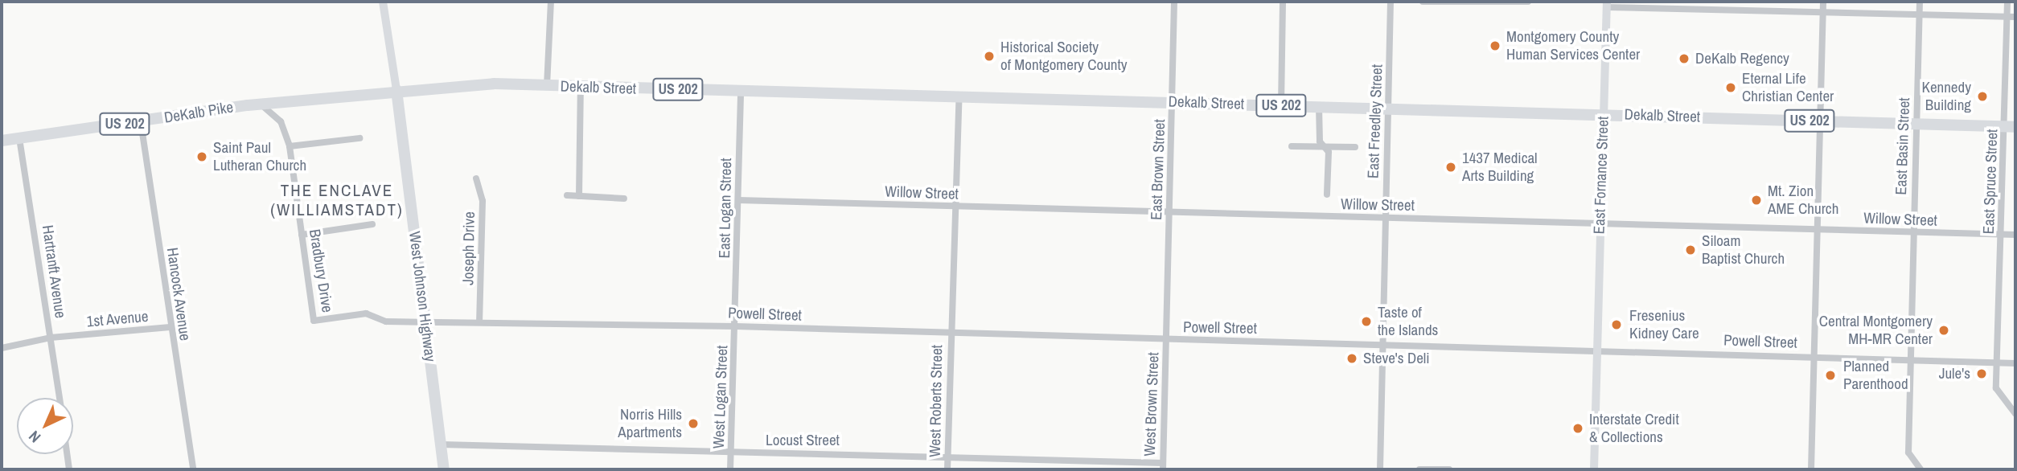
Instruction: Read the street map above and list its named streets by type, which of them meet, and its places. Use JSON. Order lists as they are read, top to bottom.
{
  "streets": {
    "highway": [
      "Dekalb Street",
      "US 202",
      "DeKalb Pike",
      "West Johnson Highway"
    ],
    "street": [
      "East Freedley Street",
      "East Basin Street",
      "East Brown Street",
      "East Fornance Street",
      "East Spruce Street",
      "Willow Street",
      "East Logan Street",
      "Joseph Drive",
      "Bradbury Drive",
      "Hartranft Avenue",
      "Hancock Avenue",
      "Powell Street",
      "1st Avenue",
      "West Logan Street",
      "West Roberts Street",
      "West Brown Street",
      "Locust Street"
    ]
  },
  "crossings": [
    ["Dekalb Street", "DeKalb Pike"],
    ["Dekalb Street", "East Freedley Street"],
    ["Dekalb Street", "East Basin Street"],
    ["Dekalb Street", "East Brown Street"],
    ["Dekalb Street", "East Fornance Street"],
    ["Dekalb Street", "East Spruce Street"],
    ["Dekalb Street", "East Logan Street"],
    ["Dekalb Street", "West Johnson Highway"],
    ["Dekalb Street", "West Roberts Street"],
    ["DeKalb Pike", "Bradbury Drive"],
    ["DeKalb Pike", "Hartranft Avenue"],
    ["DeKalb Pike", "Hancock Avenue"],
    ["DeKalb Pike", "West Johnson Highway"],
    ["East Freedley Street", "Willow Street"],
    ["East Freedley Street", "Powell Street"],
    ["East Basin Street", "Willow Street"],
    ["East Basin Street", "Powell Street"],
    ["East Brown Street", "Willow Street"],
    ["East Brown Street", "Powell Street"],
    ["East Brown Street", "West Brown Street"],
    ["East Fornance Street", "Willow Street"],
    ["East Fornance Street", "Powell Street"],
    ["East Spruce Street", "Willow Street"],
    ["East Spruce Street", "Powell Street"],
    ["Willow Street", "East Logan Street"],
    ["Willow Street", "West Roberts Street"],
    ["East Logan Street", "Powell Street"],
    ["East Logan Street", "West Logan Street"],
    ["Joseph Drive", "Powell Street"],
    ["Bradbury Drive", "West Johnson Highway"],
    ["Bradbury Drive", "Powell Street"],
    ["Hartranft Avenue", "1st Avenue"],
    ["Hancock Avenue", "1st Avenue"],
    ["West Johnson Highway", "Powell Street"],
    ["West Johnson Highway", "Locust Street"],
    ["Powell Street", "West Logan Street"],
    ["Powell Street", "West Roberts Street"],
    ["Powell Street", "West Brown Street"],
    ["West Logan Street", "Locust Street"],
    ["West Roberts Street", "Locust Street"],
    ["West Brown Street", "Locust Street"]
  ],
  "districts": ["THE ENCLAVE (WILLIAMSTADT)"],
  "places": [
    "Montgomery County Human Services Center",
    "Historical Society of Montgomery County",
    "DeKalb Regency",
    "Eternal Life Christian Center",
    "Kennedy Building",
    "Saint Paul Lutheran Church",
    "1437 Medical Arts Building",
    "Mt. Zion AME Church",
    "Siloam Baptist Church",
    "Taste of the Islands",
    "Fresenius Kidney Care",
    "Central Montgomery MH-MR Center",
    "Steve's Deli",
    "Jule's",
    "Planned Parenthood",
    "Norris Hills Apartments",
    "Interstate Credit & Collections"
  ],
  "north": "bottom left"
}
